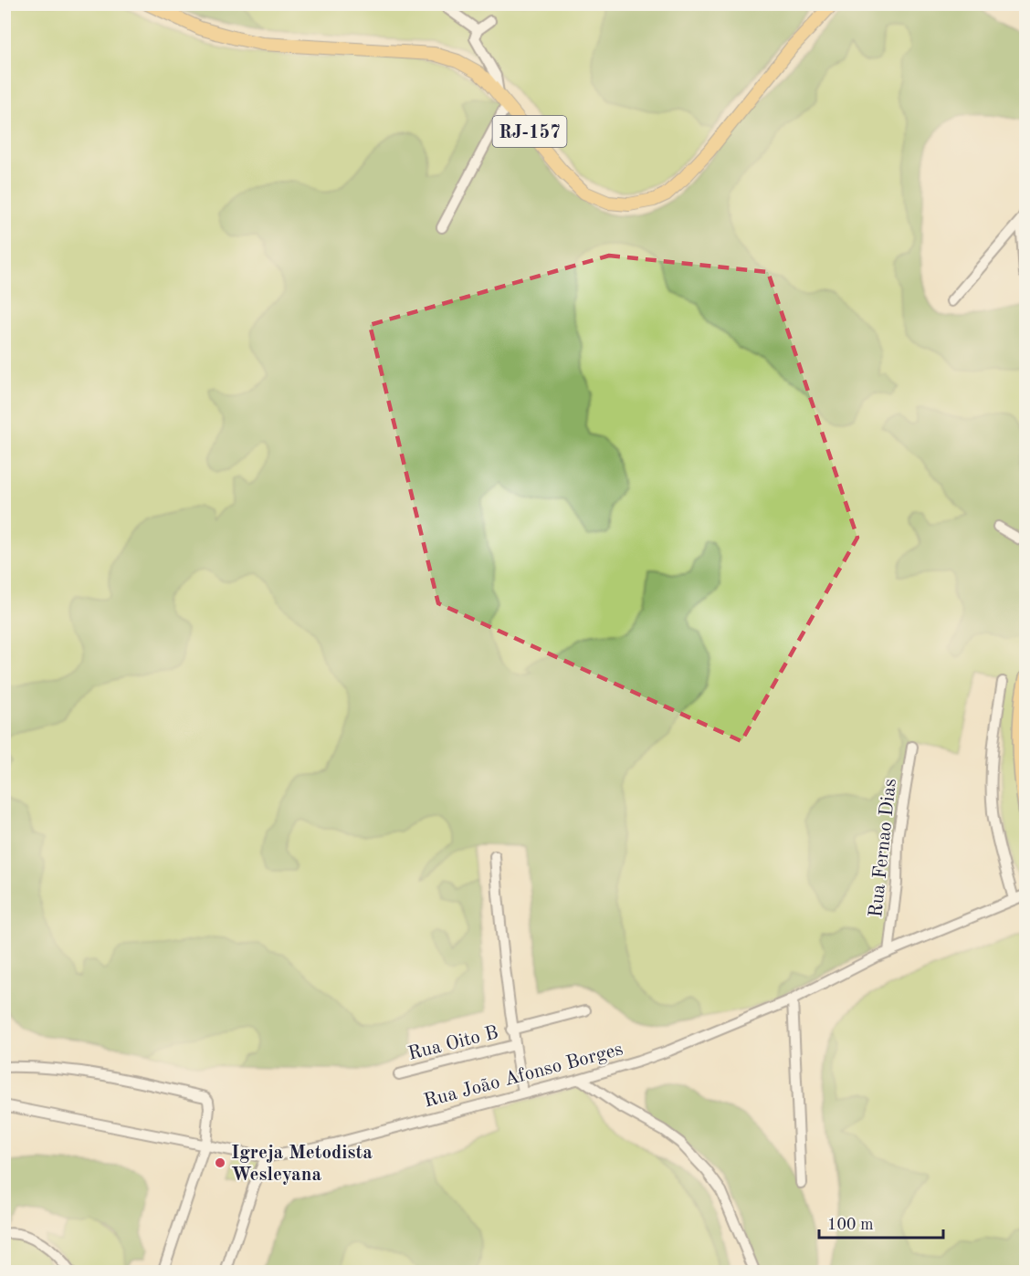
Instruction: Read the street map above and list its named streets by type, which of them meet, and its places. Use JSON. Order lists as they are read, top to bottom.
{
  "streets": {
    "main road": ["RJ-157"],
    "street": ["Rua Fernao Dias", "Rua Oito B", "Rua João Afonso Borges"]
  },
  "crossings": [
    ["Rua Fernao Dias", "Rua João Afonso Borges"]
  ],
  "places": ["Igreja Metodista Wesleyana"],
  "scale_bar": "100 m"
}
